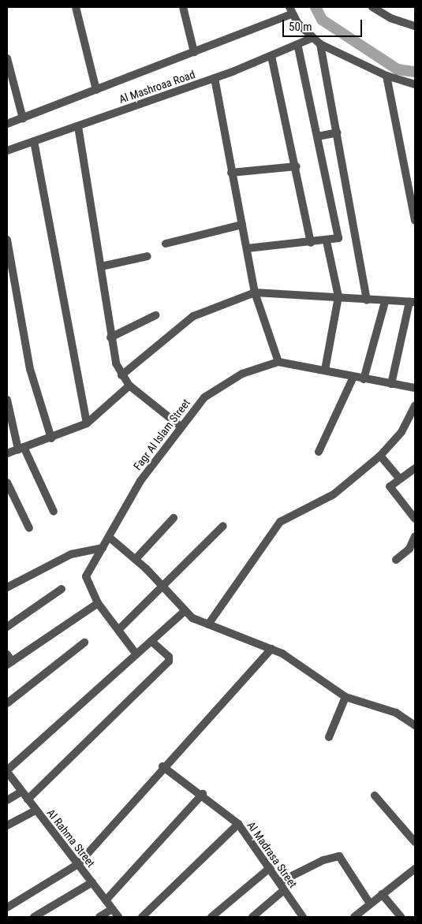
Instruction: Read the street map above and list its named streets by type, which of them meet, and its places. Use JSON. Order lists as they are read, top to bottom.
{
  "streets": {
    "street": [
      "Al Mashroaa Road",
      "Fagr Al Islam Street",
      "Al Rahma Street",
      "Al Madrasa Street"
    ]
  },
  "scale_bar": "50 m"
}
